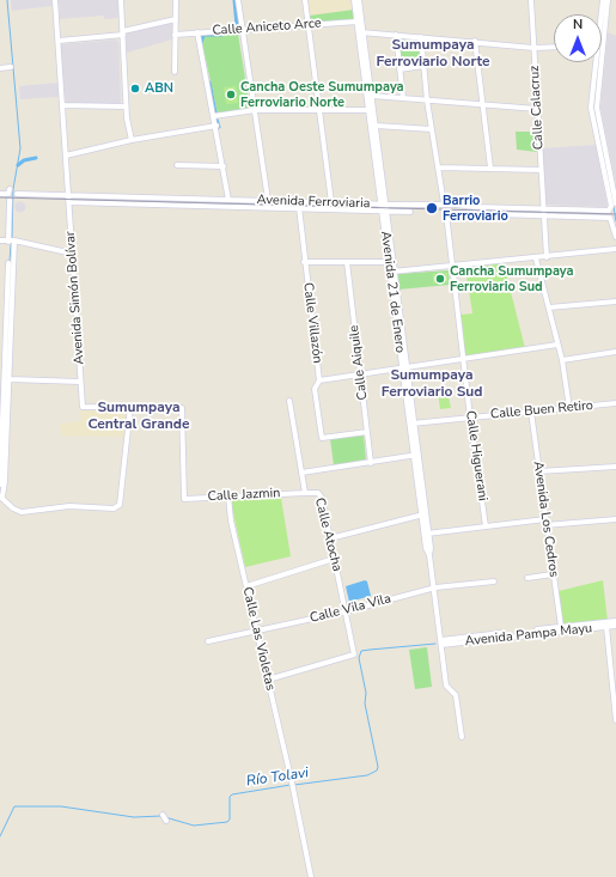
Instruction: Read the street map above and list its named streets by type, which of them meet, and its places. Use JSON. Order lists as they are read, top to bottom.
{
  "streets": {
    "street": [
      "Calle Aniceto Arce",
      "Calle Calacruz",
      "Avenida Ferroviaria",
      "Avenida 21 de Enero",
      "Avenida Simón Bolívar",
      "Calle Villazón",
      "Calle Aiquile",
      "Calle Buen Retiro",
      "Calle Higuerani",
      "Calle Jazmin",
      "Avenida Los Cedros",
      "Calle Atocha",
      "Calle Vila Vila",
      "Avenida Pampa Mayu",
      "Calle Las Violetas"
    ]
  },
  "crossings": [
    ["Calle Aniceto Arce", "Avenida 21 de Enero"],
    ["Calle Calacruz", "Avenida Ferroviaria"],
    ["Avenida Ferroviaria", "Avenida 21 de Enero"],
    ["Avenida Ferroviaria", "Avenida Simón Bolívar"],
    ["Avenida Ferroviaria", "Calle Villazón"],
    ["Avenida 21 de Enero", "Calle Buen Retiro"],
    ["Avenida 21 de Enero", "Calle Vila Vila"],
    ["Avenida 21 de Enero", "Avenida Pampa Mayu"],
    ["Avenida Simón Bolívar", "Calle Jazmin"],
    ["Calle Villazón", "Calle Aiquile"],
    ["Calle Buen Retiro", "Calle Higuerani"],
    ["Calle Buen Retiro", "Avenida Los Cedros"],
    ["Calle Jazmin", "Calle Atocha"],
    ["Calle Jazmin", "Calle Las Violetas"],
    ["Avenida Los Cedros", "Avenida Pampa Mayu"],
    ["Calle Atocha", "Calle Vila Vila"],
    ["Calle Atocha", "Calle Las Violetas"],
    ["Calle Vila Vila", "Calle Las Violetas"]
  ],
  "districts": ["Sumumpaya Ferroviario Norte", "Sumumpaya Ferroviario Sud", "Sumumpaya Central Grande"],
  "water": ["Río Tolavi"],
  "places": [
    "ABN",
    "Cancha Oeste Sumumpaya Ferroviario Norte",
    "Barrio Ferroviario",
    "Cancha Sumumpaya Ferroviario Sud"
  ],
  "north": "top"
}
